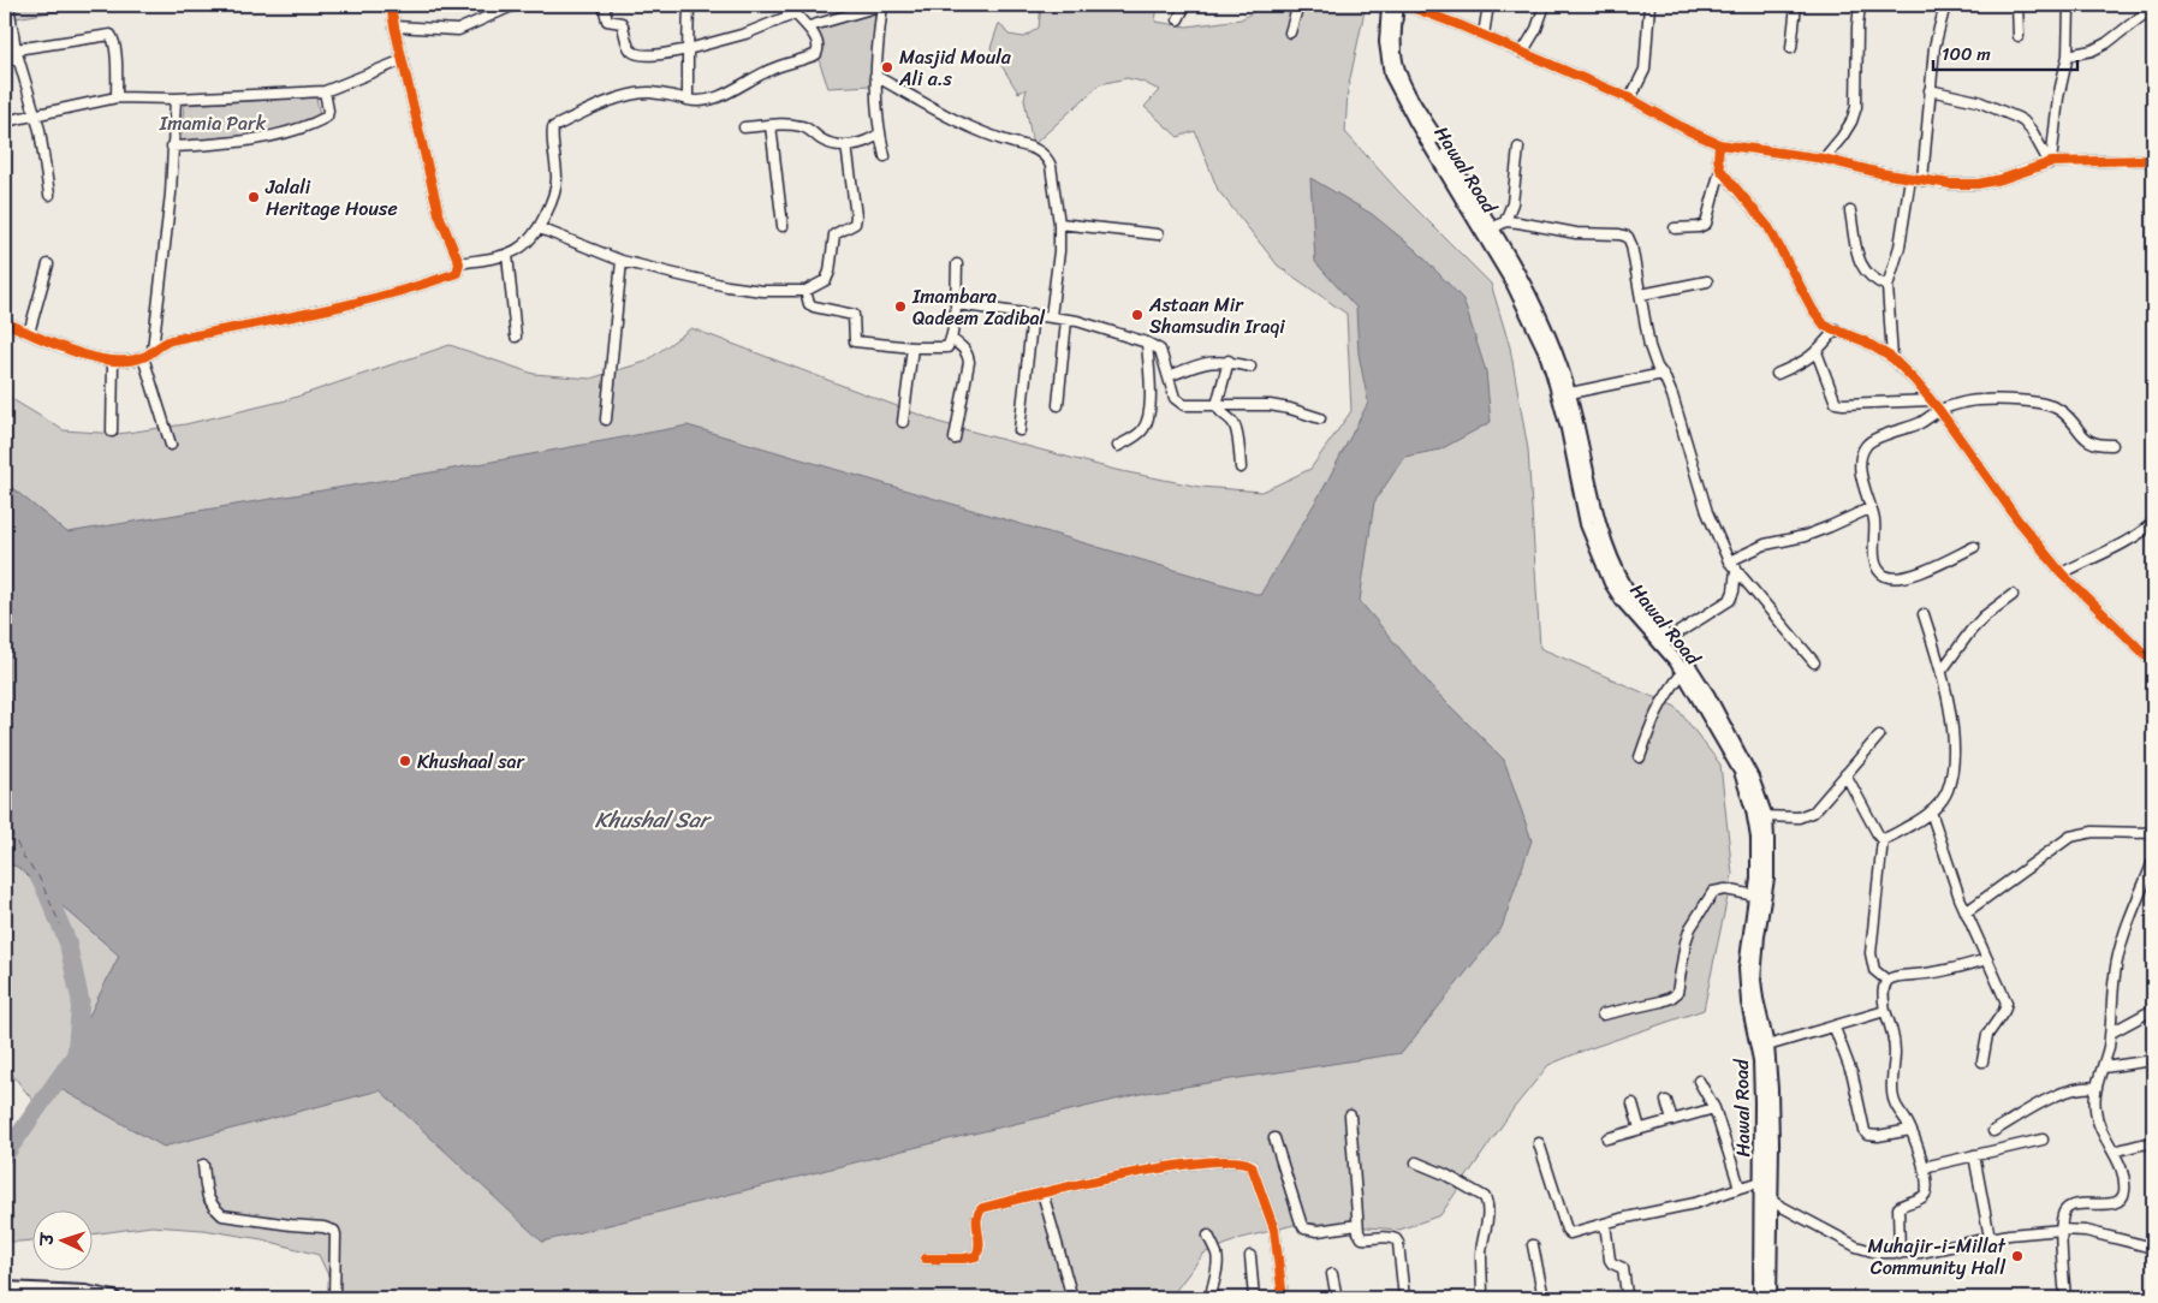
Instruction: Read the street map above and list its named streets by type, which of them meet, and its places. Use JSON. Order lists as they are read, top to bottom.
{
  "streets": {
    "main road": ["Hawal Road"]
  },
  "water": ["Khushal Sar"],
  "parks": ["Imamia Park"],
  "places": [
    "Masjid Moula Ali a.s",
    "Jalali Heritage House",
    "Imambara Qadeem Zadibal",
    "Astaan Mir Shamsudin Iraqi",
    "Khushaal sar",
    "Muhajir-i-Millat Community Hall"
  ],
  "scale_bar": "100 m",
  "north": "left"
}
